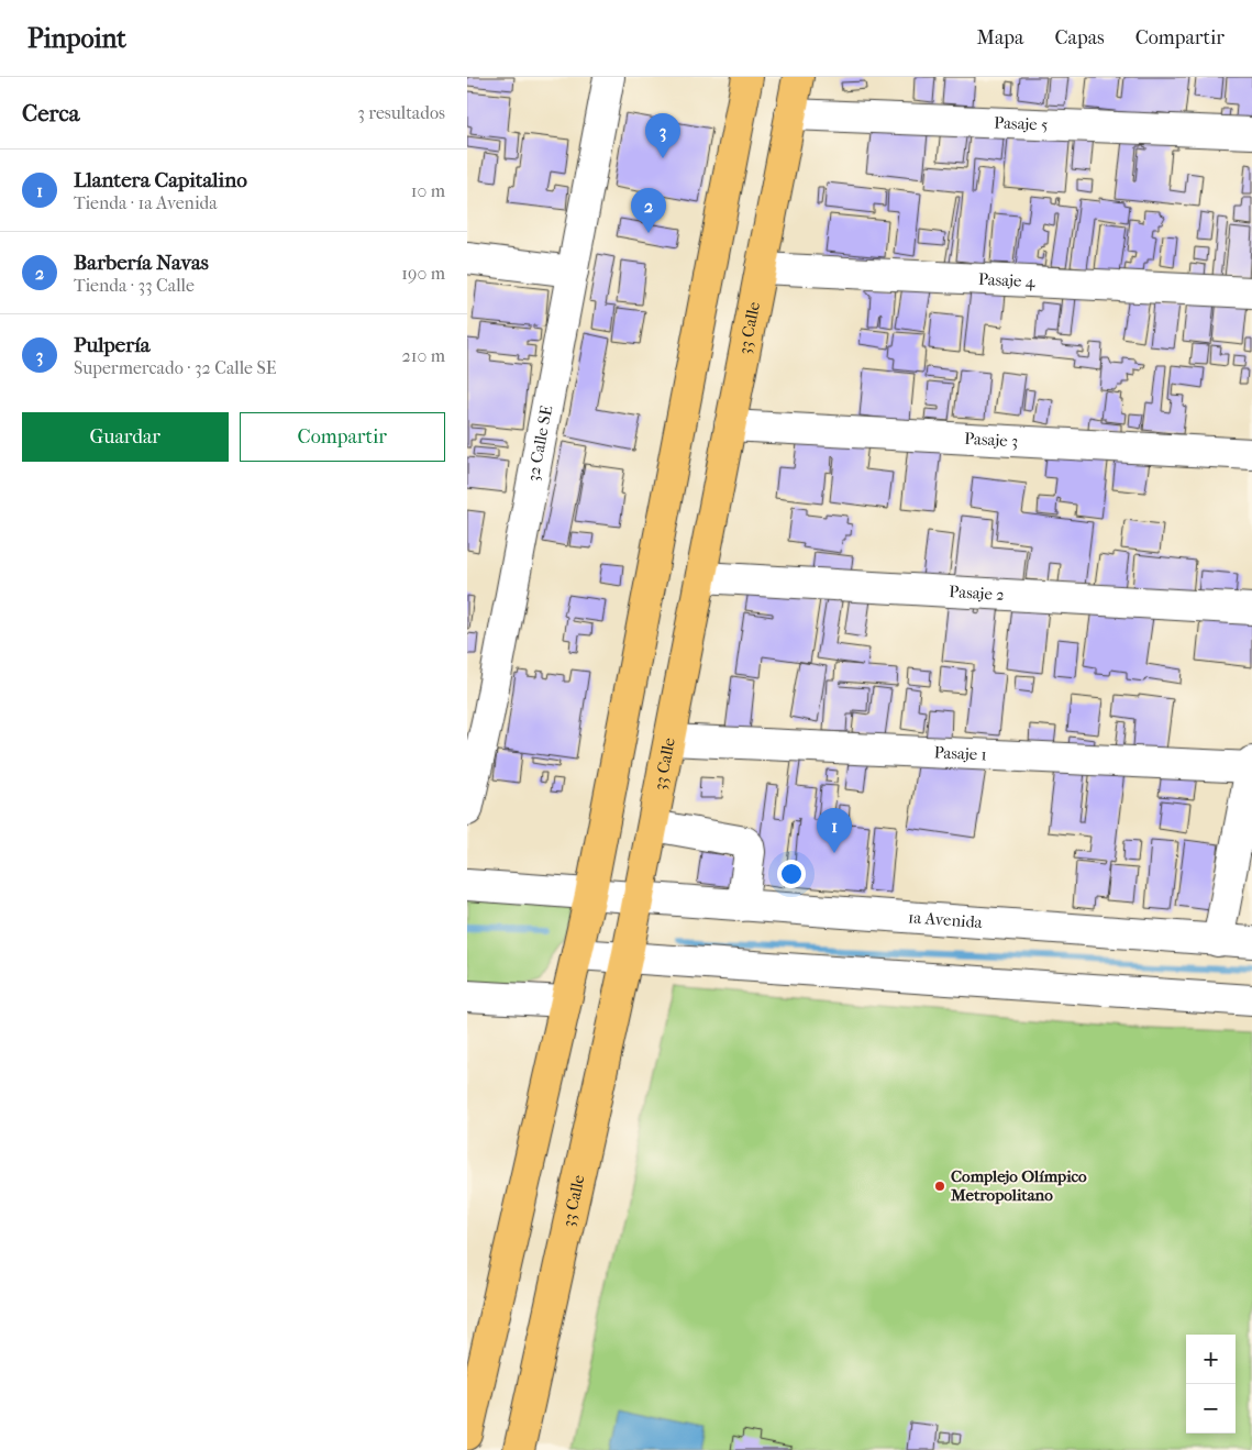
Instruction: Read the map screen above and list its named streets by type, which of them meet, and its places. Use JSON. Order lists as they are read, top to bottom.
{
  "streets": {
    "main road": ["33 Calle"],
    "street": [
      "Pasaje 5",
      "Pasaje 4",
      "Pasaje 3",
      "32 Calle SE",
      "Pasaje 2",
      "Pasaje 1",
      "1a Avenida"
    ]
  },
  "crossings": [
    ["Pasaje 5", "33 Calle"],
    ["Pasaje 4", "33 Calle"],
    ["33 Calle", "Pasaje 3"],
    ["33 Calle", "Pasaje 2"],
    ["33 Calle", "Pasaje 1"],
    ["33 Calle", "1a Avenida"]
  ],
  "places": ["Complejo Olímpico Metropolitano"],
  "page": {
    "header": "Pinpoint",
    "nav": ["Mapa", "Capas", "Compartir"],
    "heading": ["Cerca", "3 resultados"],
    "pins": ["3", "2", "1"],
    "list": [
      {
        "mark": "1",
        "name": "Llantera Capitalino",
        "note": "Tienda · 1a Avenida",
        "value": "10 m"
      },
      {
        "mark": "2",
        "name": "Barbería Navas",
        "note": "Tienda · 33 Calle",
        "value": "190 m"
      },
      {
        "mark": "3",
        "name": "Pulpería",
        "note": "Supermercado · 32 Calle SE",
        "value": "210 m"
      }
    ],
    "buttons": ["Guardar", "Compartir"],
    "map_buttons": ["+", "−"]
  }
}
